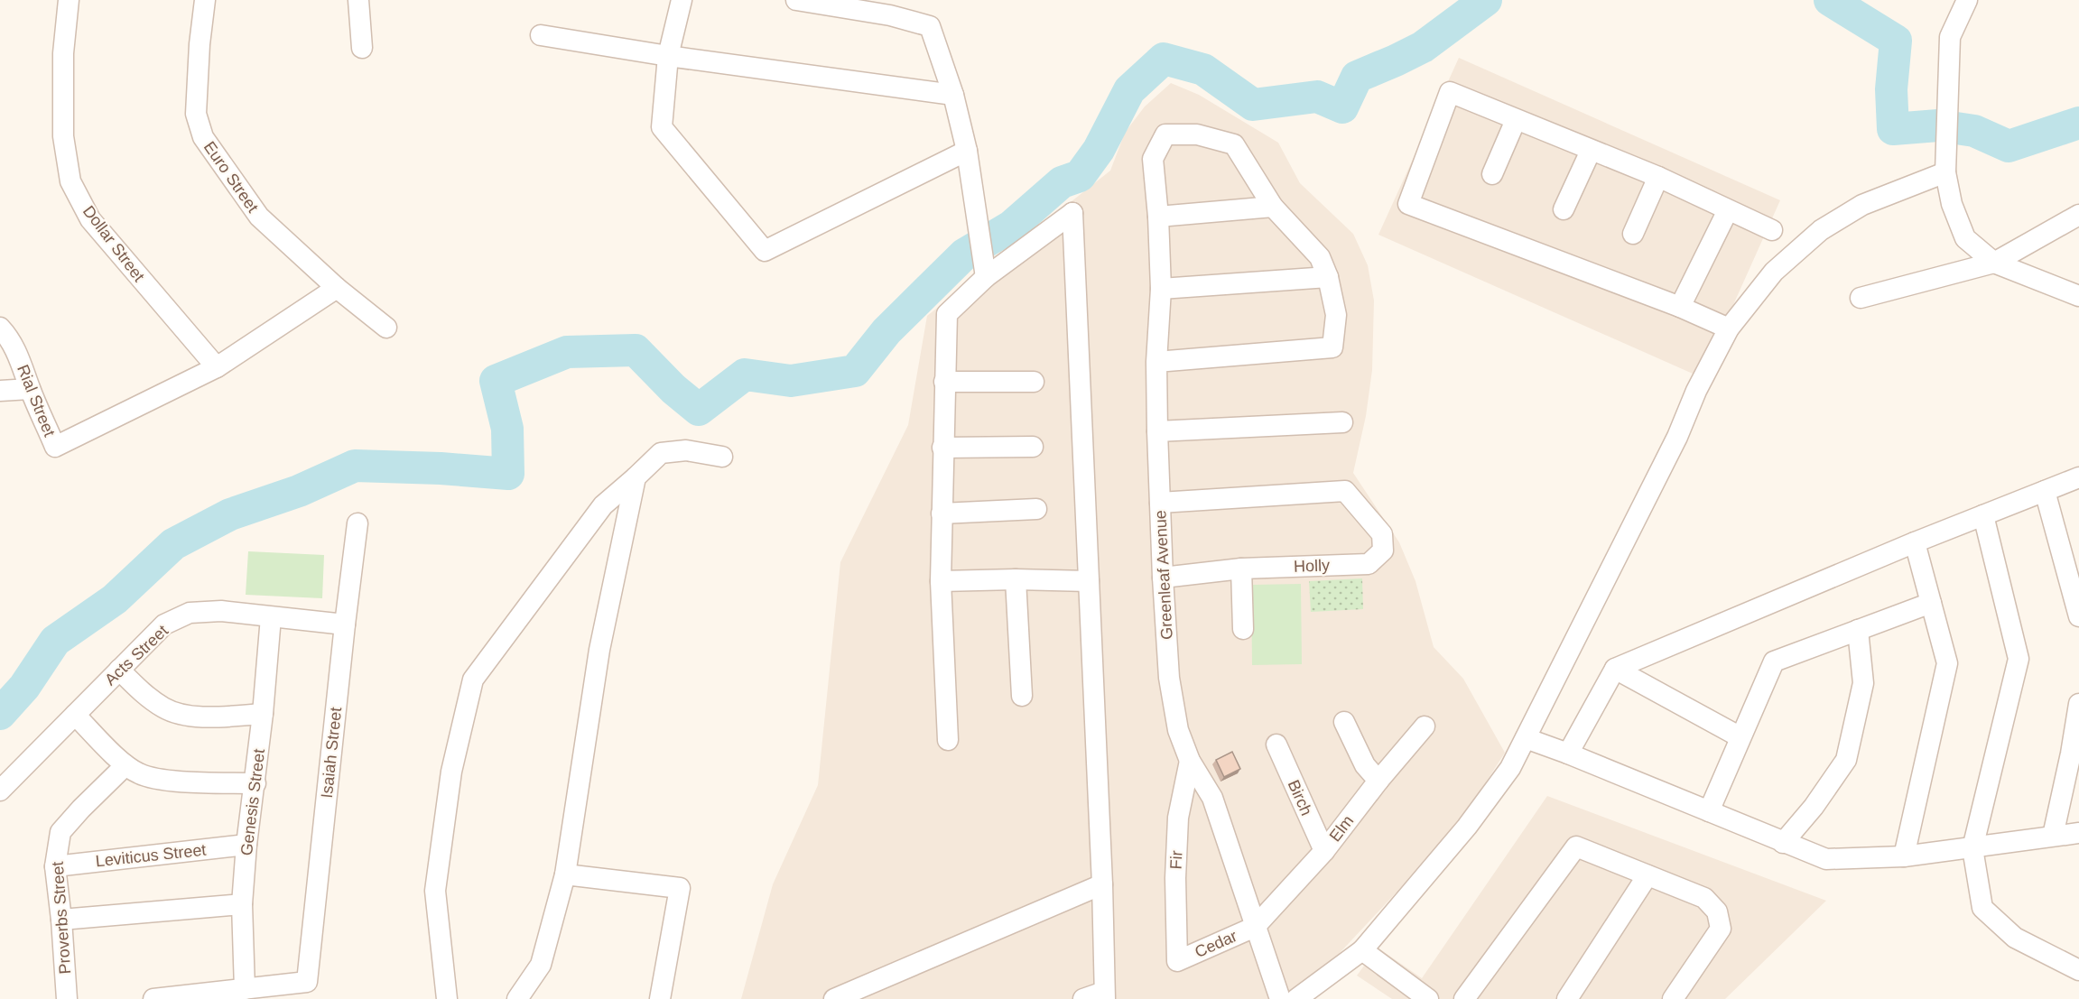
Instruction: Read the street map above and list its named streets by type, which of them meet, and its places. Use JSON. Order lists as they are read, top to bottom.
{
  "streets": {
    "street": [
      "Euro Street",
      "Dollar Street",
      "Rial Street",
      "Holly",
      "Greenleaf Avenue",
      "Acts Street",
      "Isaiah Street",
      "Birch",
      "Genesis Street",
      "Elm",
      "Leviticus Street",
      "Fir",
      "Proverbs Street",
      "Cedar"
    ]
  },
  "crossings": [
    ["Dollar Street", "Rial Street"],
    ["Holly", "Greenleaf Avenue"],
    ["Greenleaf Avenue", "Elm"],
    ["Greenleaf Avenue", "Fir"],
    ["Greenleaf Avenue", "Cedar"],
    ["Acts Street", "Isaiah Street"],
    ["Acts Street", "Genesis Street"],
    ["Isaiah Street", "Genesis Street"],
    ["Birch", "Elm"],
    ["Genesis Street", "Leviticus Street"],
    ["Elm", "Cedar"],
    ["Leviticus Street", "Proverbs Street"],
    ["Fir", "Cedar"]
  ]
}
